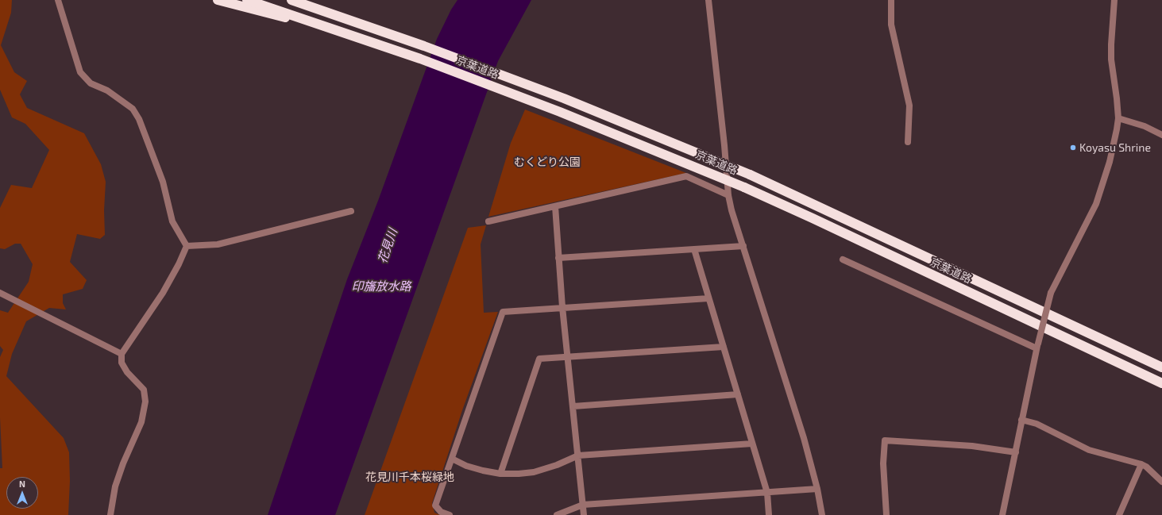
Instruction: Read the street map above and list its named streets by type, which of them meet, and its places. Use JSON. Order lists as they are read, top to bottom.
{
  "streets": {
    "highway": ["京葉道路"]
  },
  "water": ["花見川", "印旛放水路"],
  "parks": ["むくどり公園", "花見川千本桜緑地"],
  "places": ["Koyasu Shrine"],
  "north": "top"
}
